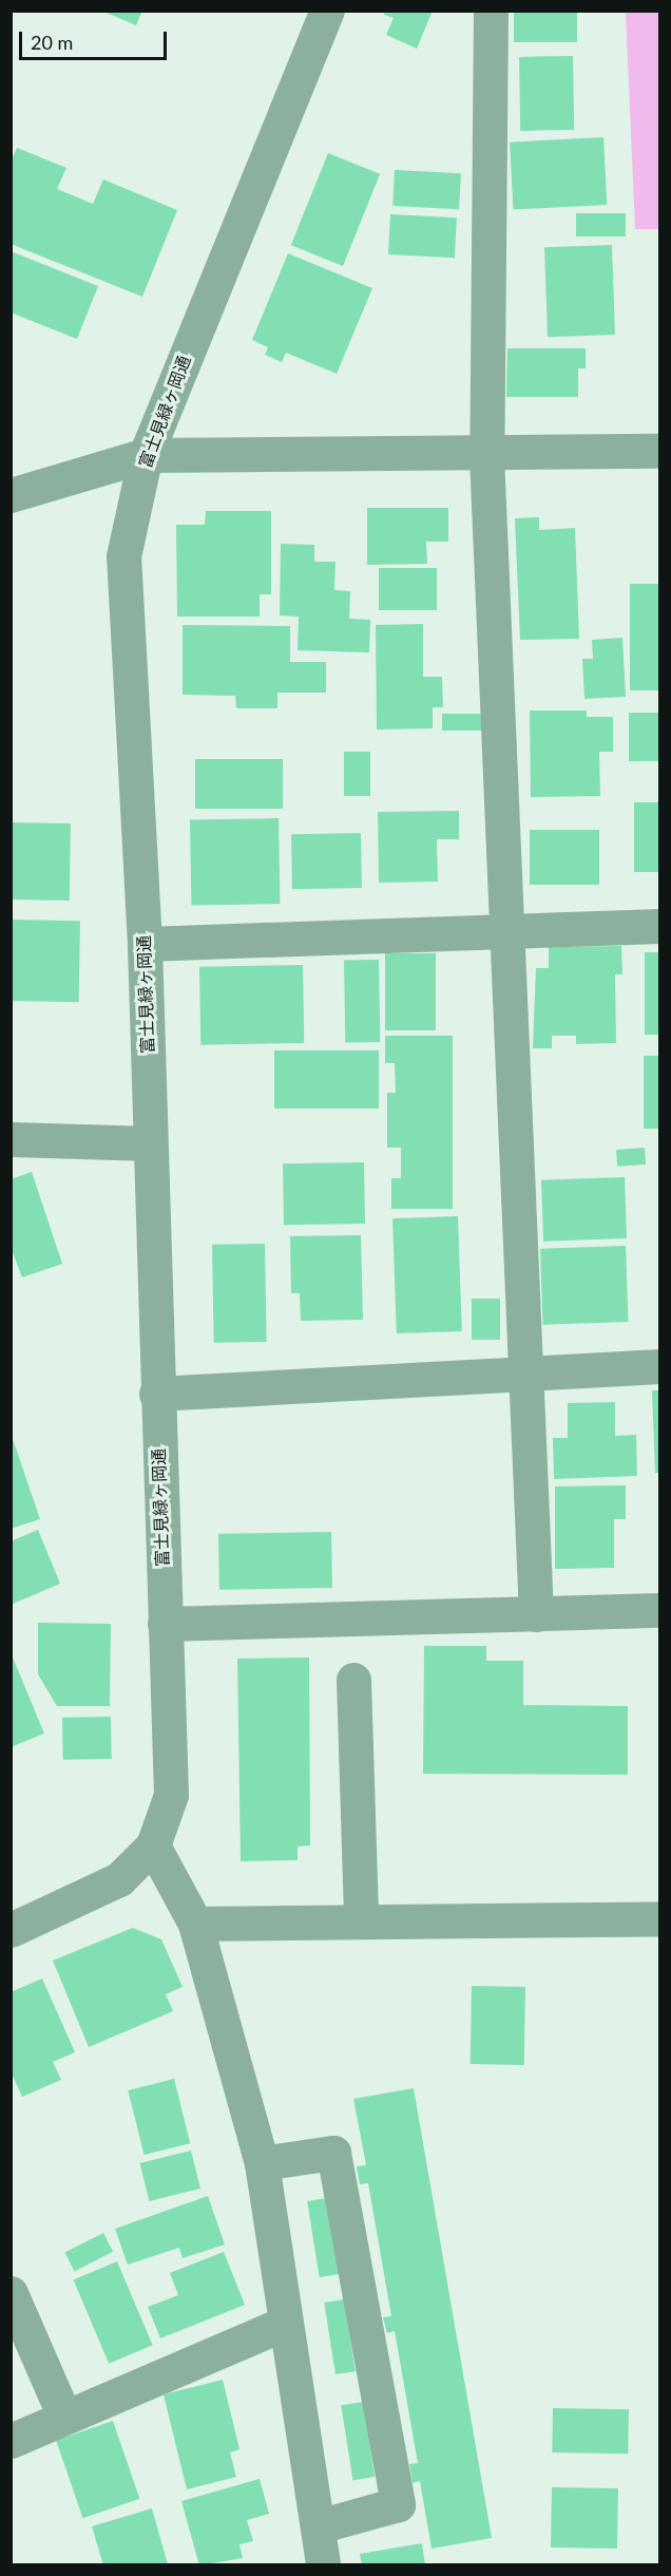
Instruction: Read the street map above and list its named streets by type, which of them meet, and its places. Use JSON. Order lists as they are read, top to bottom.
{
  "streets": {
    "street": ["富士見緑ヶ岡通"]
  },
  "scale_bar": "20 m"
}
